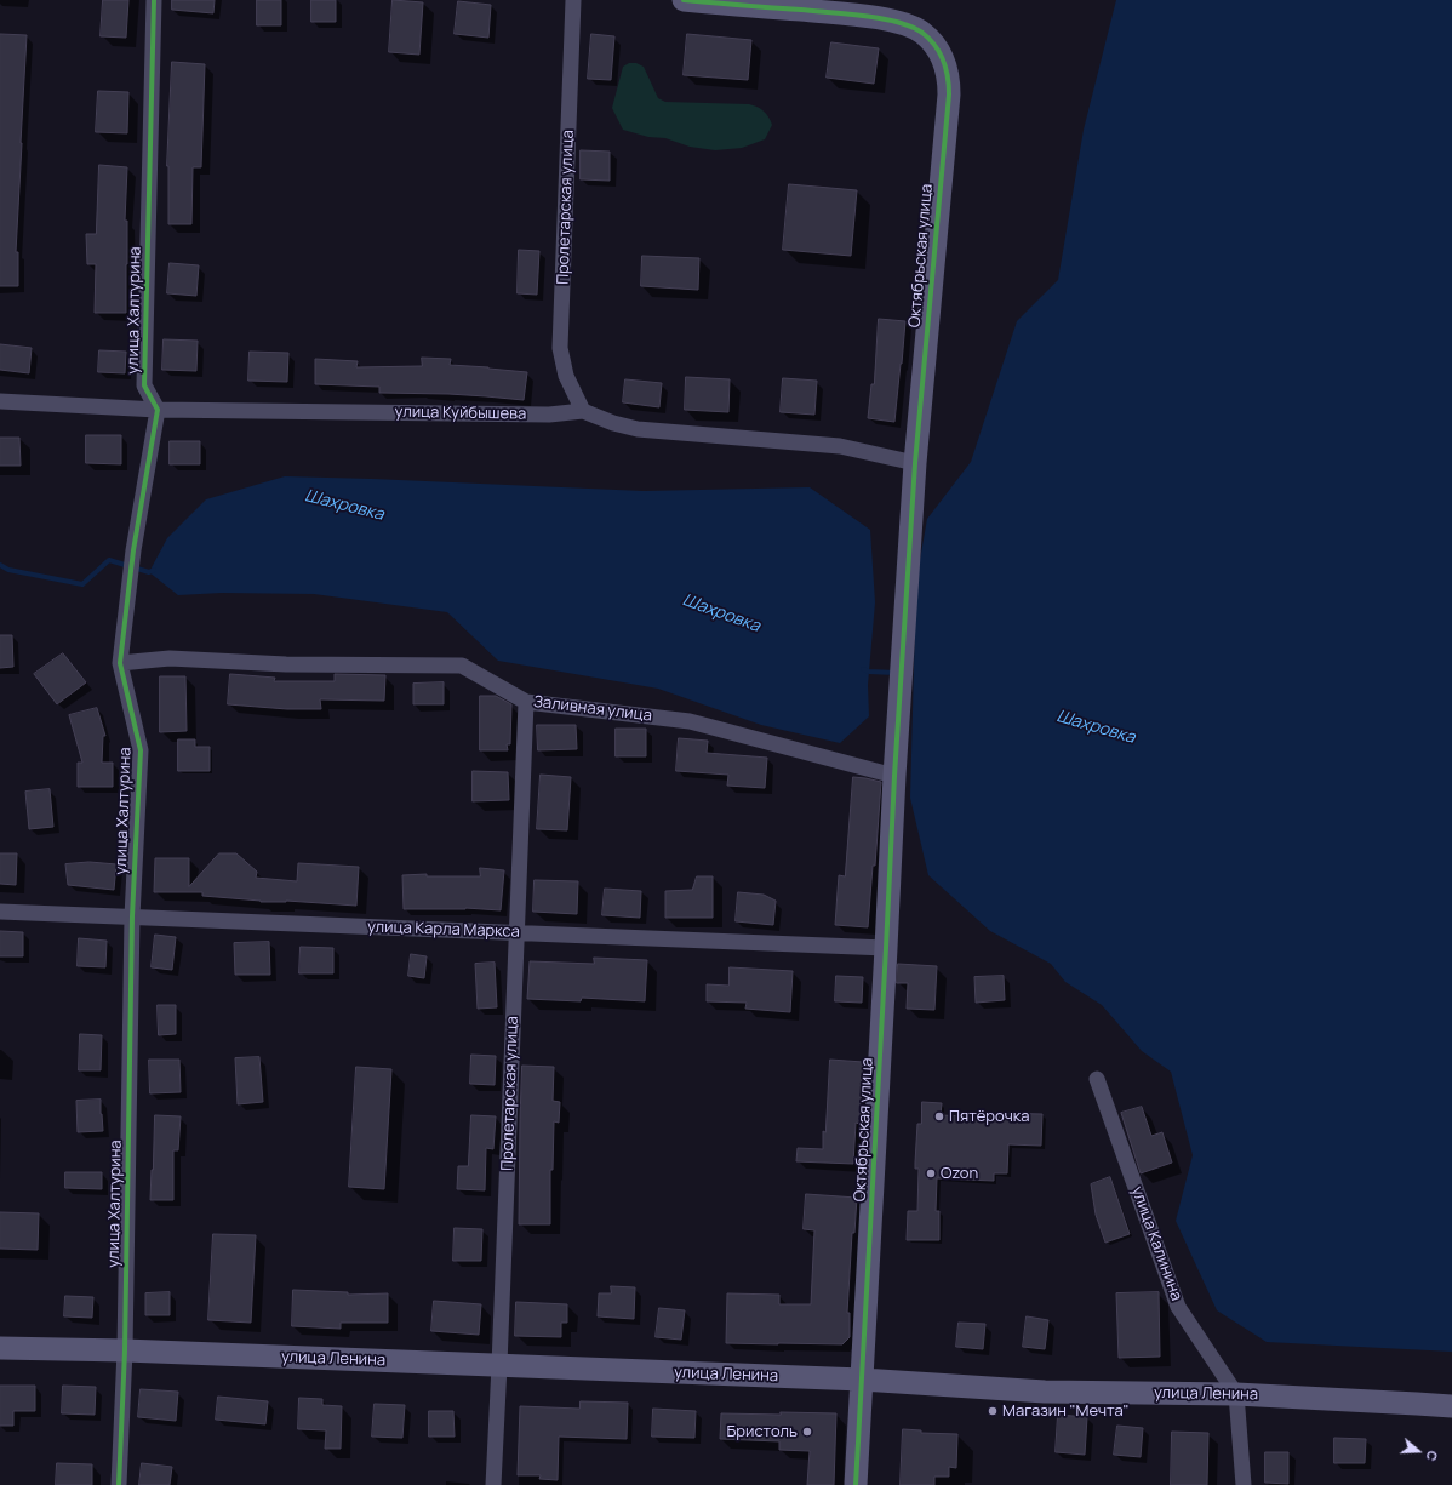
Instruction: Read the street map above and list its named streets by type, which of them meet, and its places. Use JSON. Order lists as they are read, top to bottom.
{
  "streets": {
    "street": [
      "Пролетарская улица",
      "Октябрьская улица",
      "улица Халтурина",
      "улица Куйбышева",
      "Заливная улица",
      "улица Карла Маркса",
      "улица Калинина",
      "улица Ленина"
    ]
  },
  "crossings": [
    ["Пролетарская улица", "улица Куйбышева"],
    ["Пролетарская улица", "Заливная улица"],
    ["Пролетарская улица", "улица Карла Маркса"],
    ["Пролетарская улица", "улица Ленина"],
    ["Октябрьская улица", "улица Куйбышева"],
    ["Октябрьская улица", "Заливная улица"],
    ["Октябрьская улица", "улица Карла Маркса"],
    ["Октябрьская улица", "улица Ленина"],
    ["улица Халтурина", "улица Куйбышева"],
    ["улица Халтурина", "Заливная улица"],
    ["улица Халтурина", "улица Карла Маркса"],
    ["улица Халтурина", "улица Ленина"],
    ["улица Калинина", "улица Ленина"]
  ],
  "water": ["Шахровка"],
  "places": [
    "Пятёрочка",
    "Ozon",
    "Магазин \"Мечта\"",
    "Бристоль"
  ],
  "north": "right"
}
